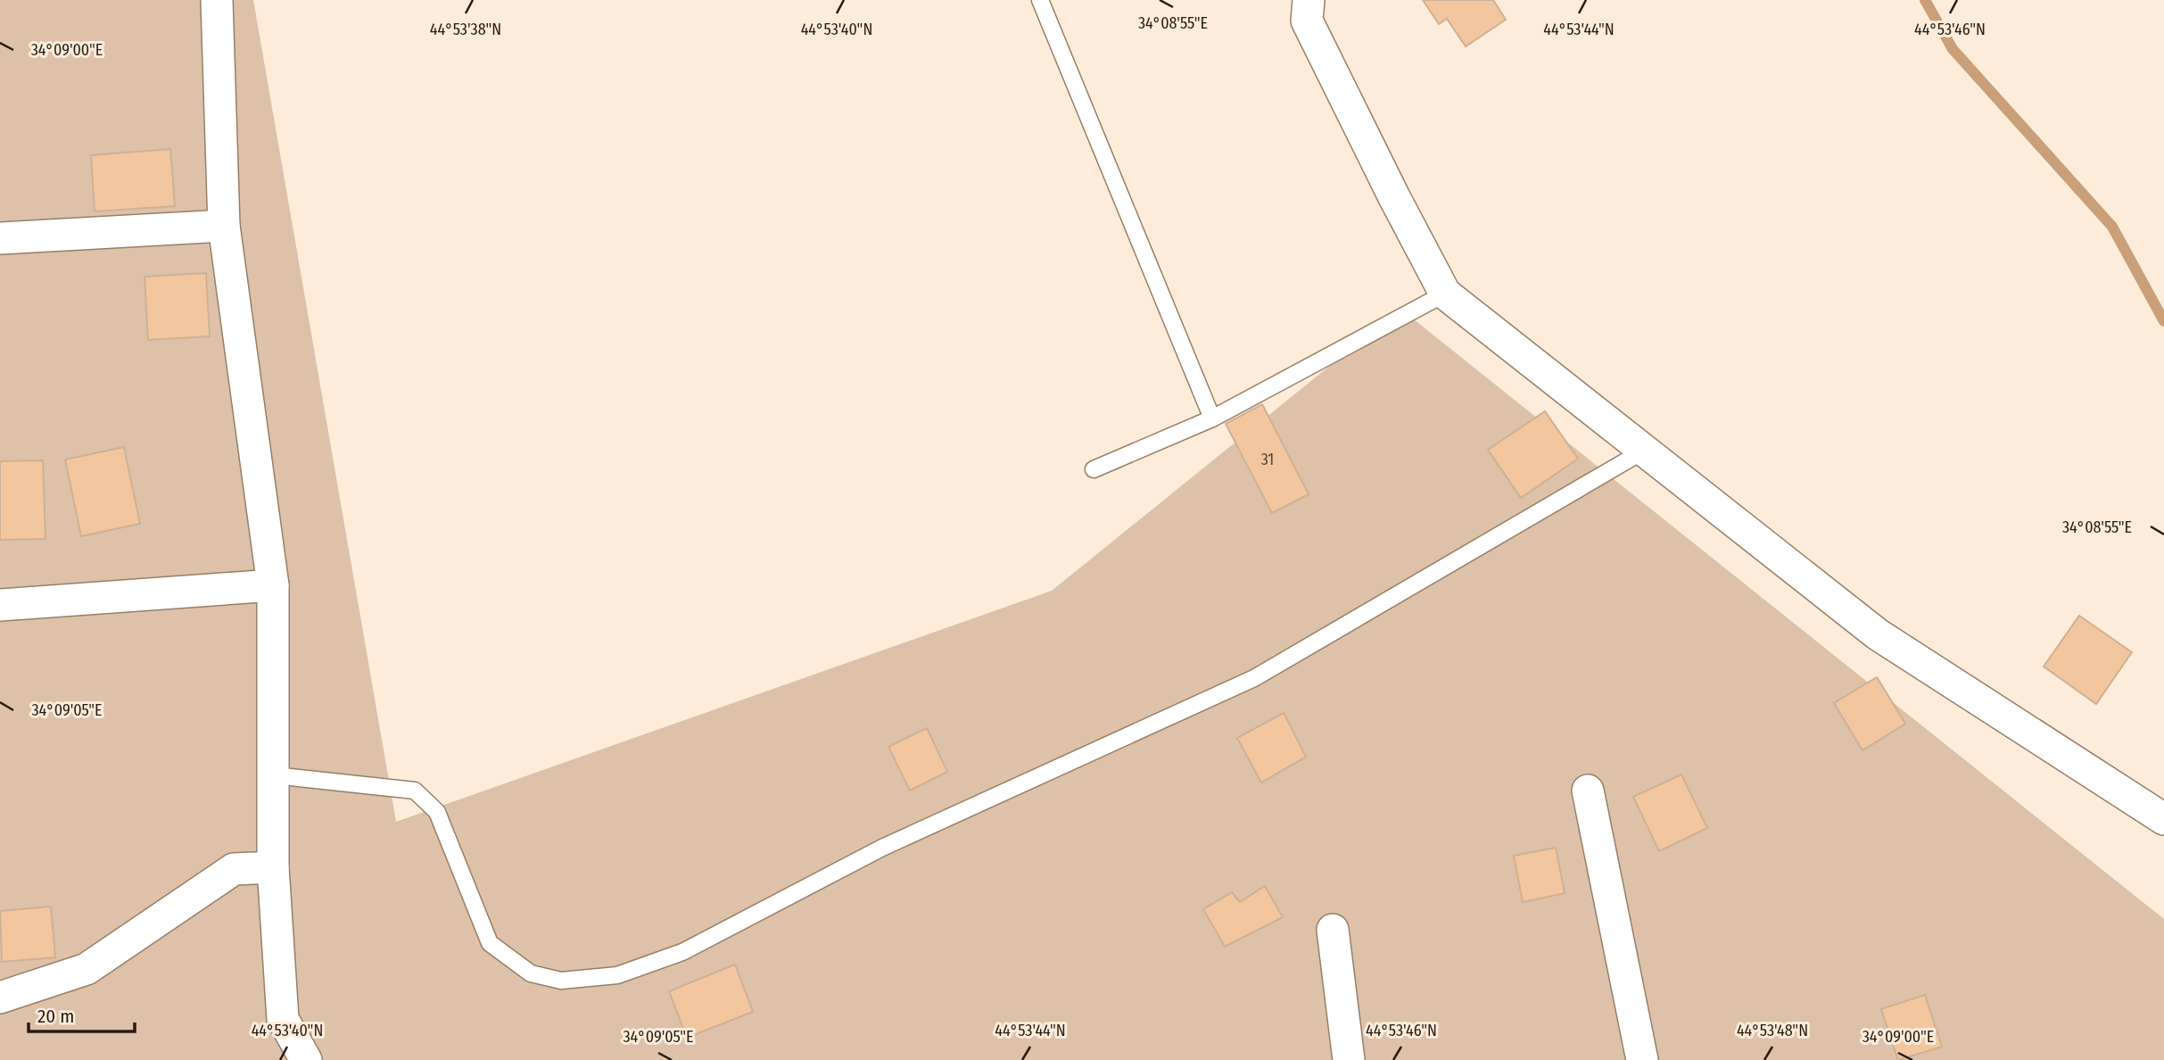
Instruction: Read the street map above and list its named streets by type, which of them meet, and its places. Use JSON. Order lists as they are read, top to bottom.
{
  "house_numbers": ["31"],
  "scale_bar": "20 m",
  "coordinates": [
    "34°08'55\"E",
    "44°53'38\"N",
    "44°53'40\"N",
    "44°53'44\"N",
    "44°53'46\"N",
    "34°09'00\"E",
    "34°09'05\"E",
    "44°53'48\"N"
  ]
}
